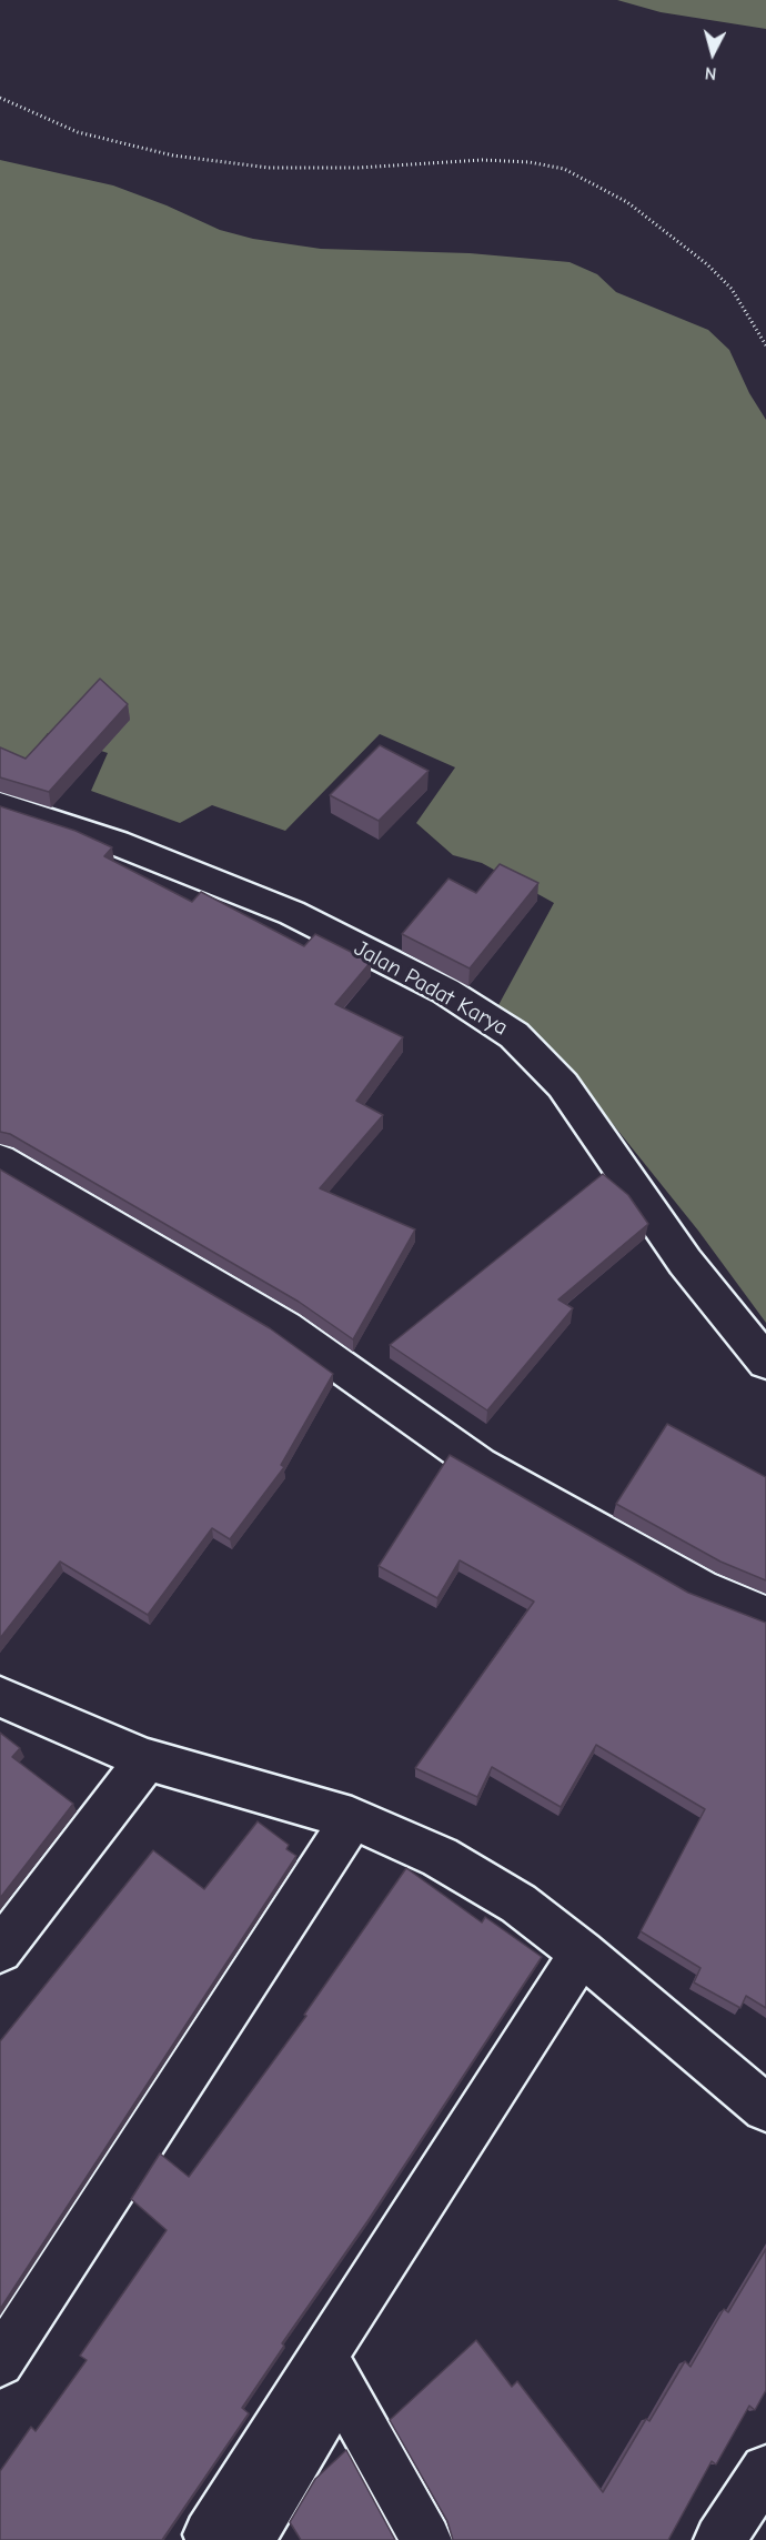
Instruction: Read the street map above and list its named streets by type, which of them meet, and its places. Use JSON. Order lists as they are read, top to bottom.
{
  "streets": {
    "street": ["Jalan Padat Karya"]
  },
  "north": "bottom"
}
